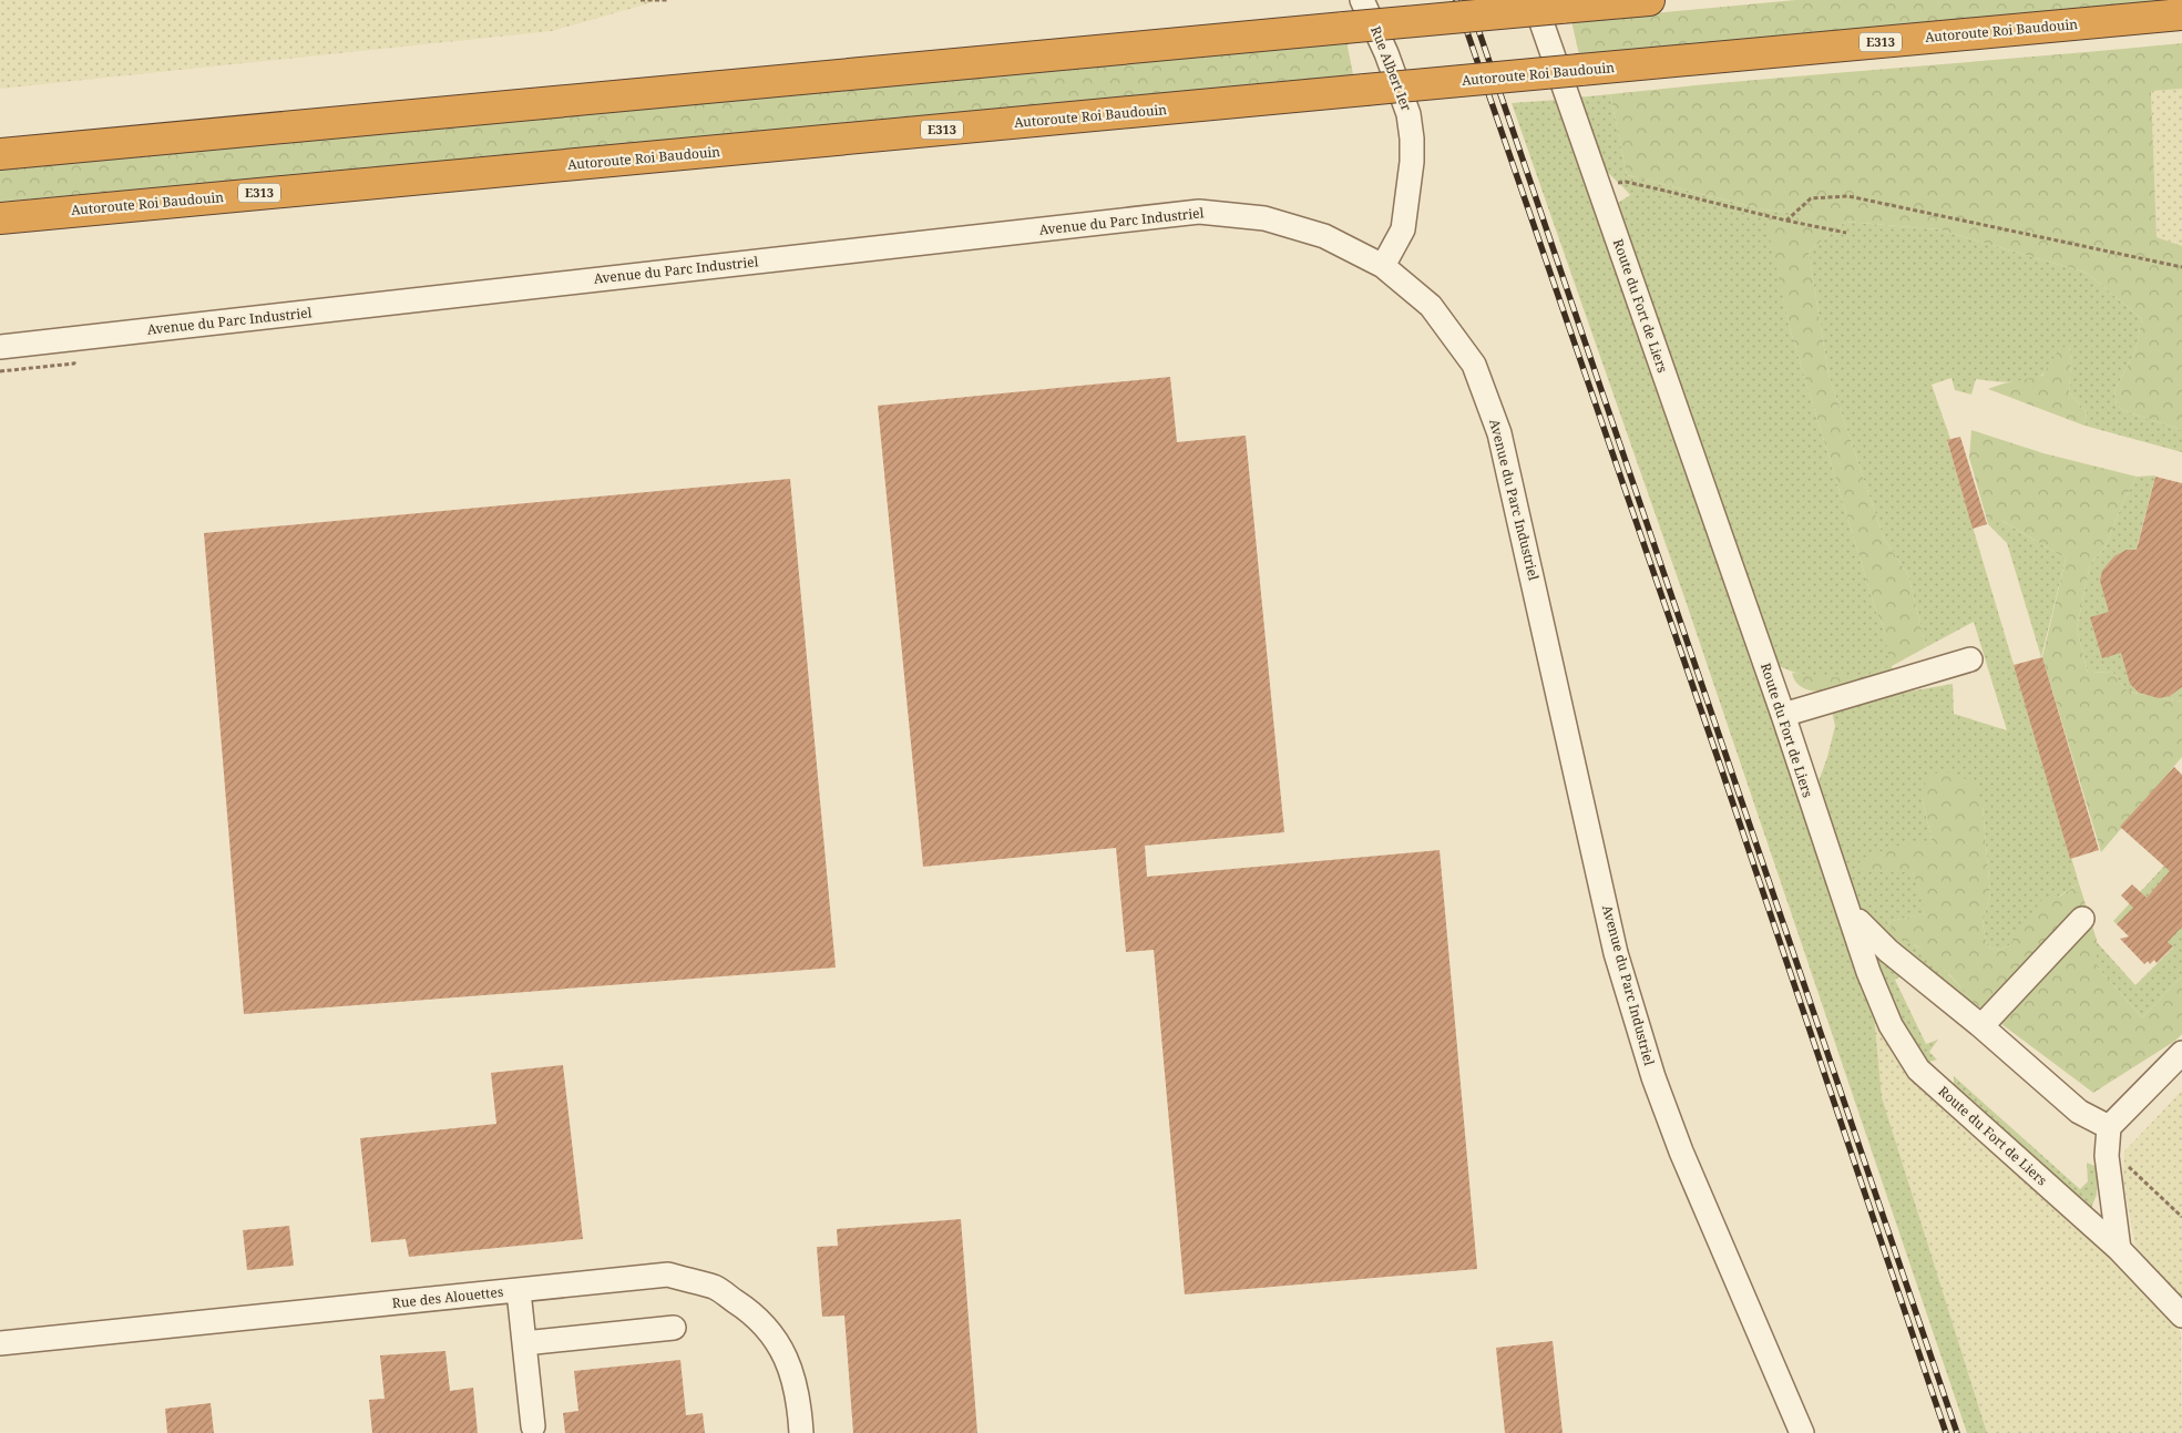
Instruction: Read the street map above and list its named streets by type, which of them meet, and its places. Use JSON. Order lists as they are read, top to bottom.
{
  "streets": {
    "highway": ["Autoroute Roi Baudouin", "E313"],
    "street": [
      "Rue Albert Ier",
      "Avenue du Parc Industriel",
      "Route du Fort de Liers",
      "Rue des Alouettes"
    ]
  },
  "crossings": [
    ["Rue Albert Ier", "Avenue du Parc Industriel"]
  ]
}
